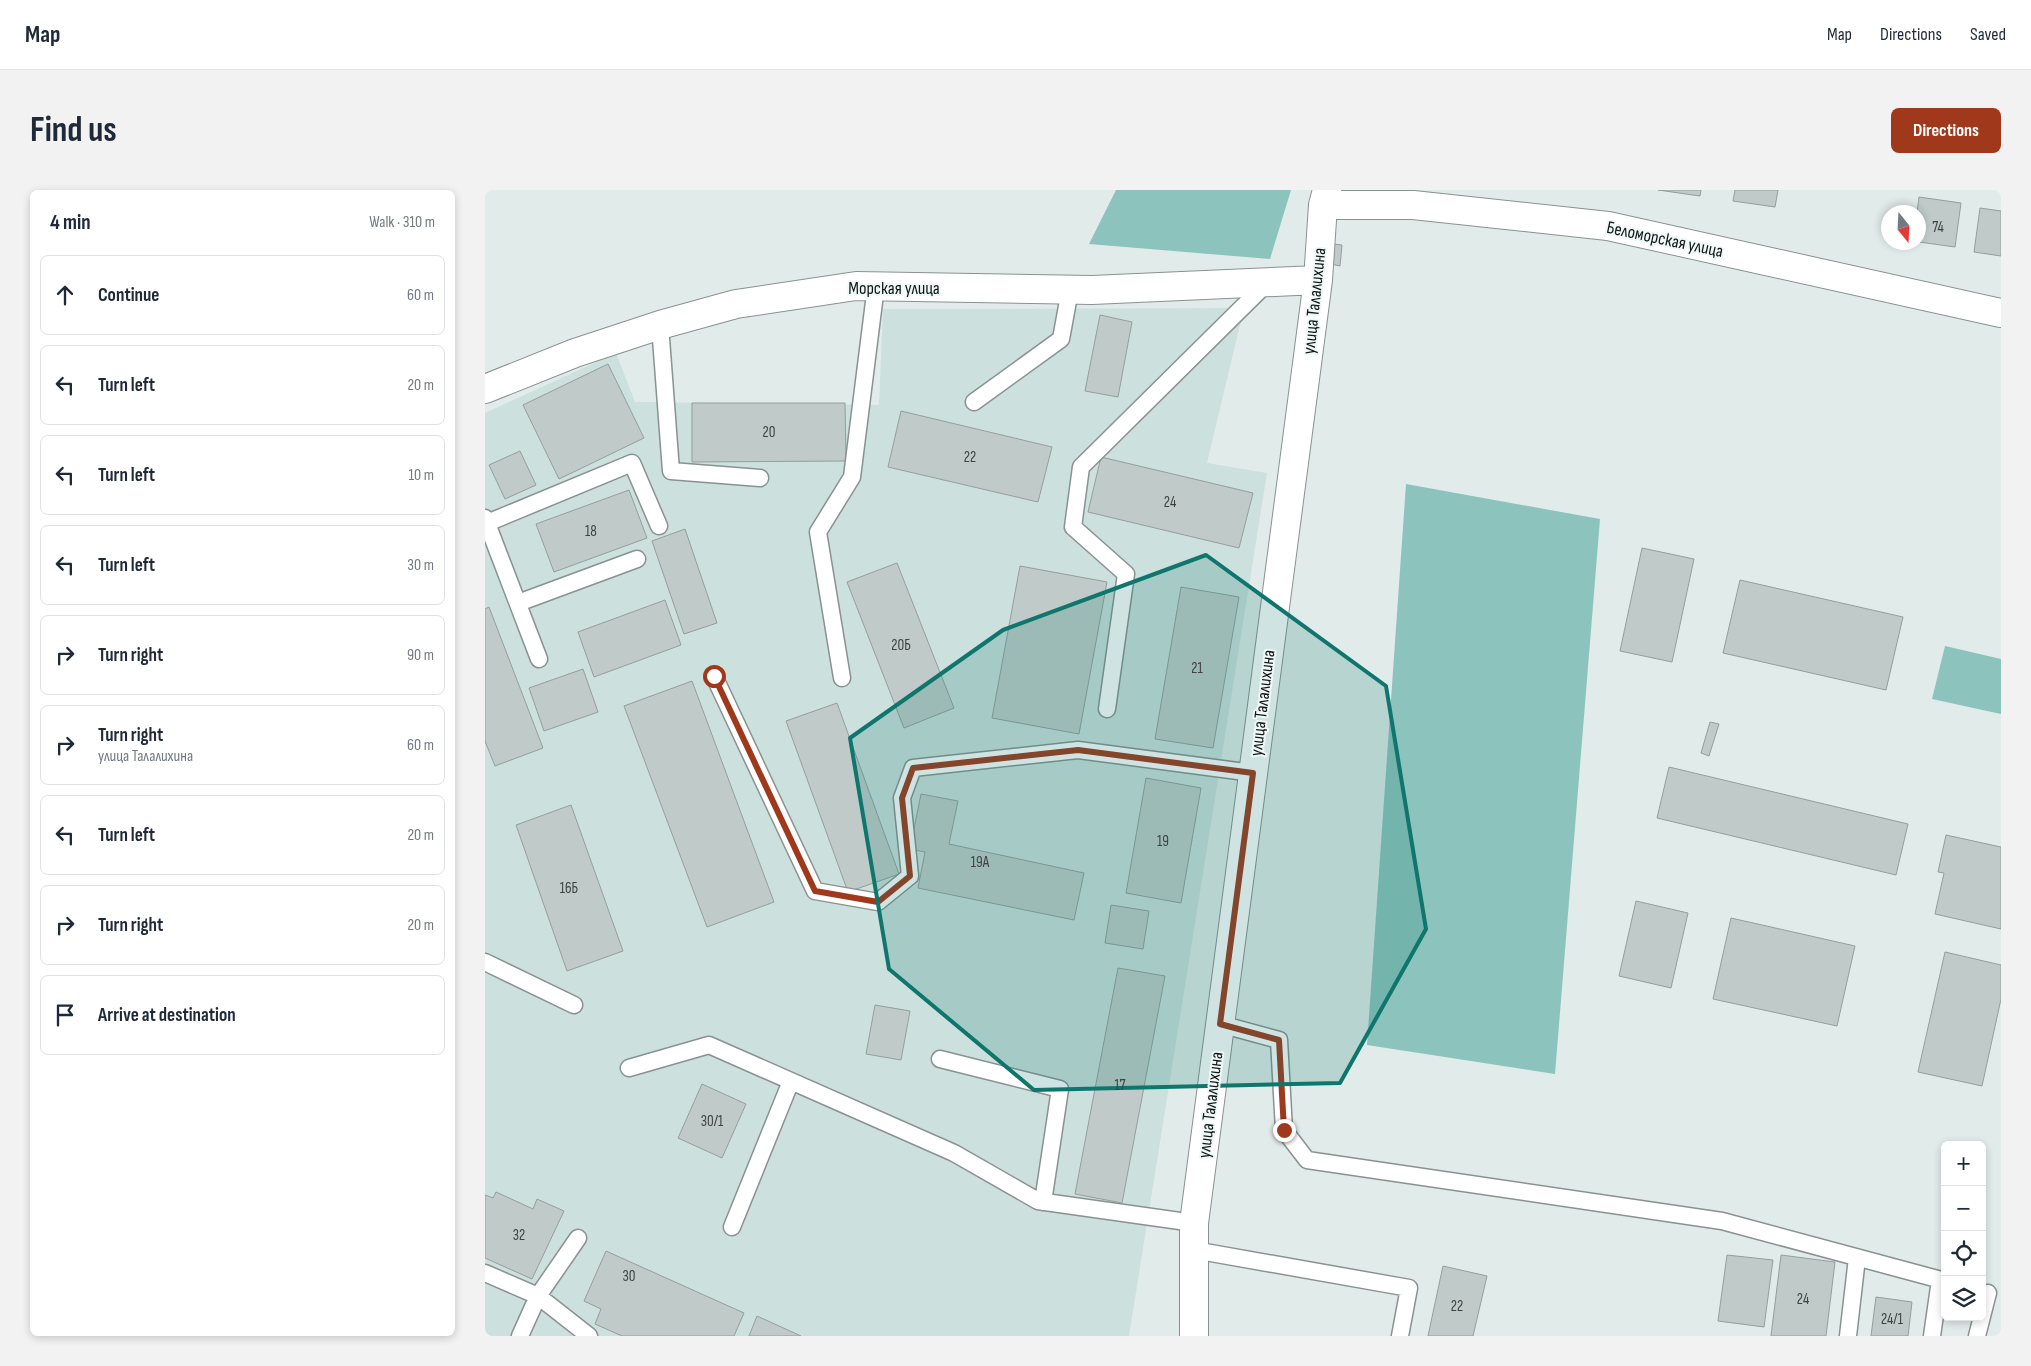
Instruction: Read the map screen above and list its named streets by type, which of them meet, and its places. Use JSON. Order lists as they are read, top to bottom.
{
  "streets": {
    "street": ["Беломорская улица", "Морская улица", "улица Талалихина"]
  },
  "crossings": [
    ["Беломорская улица", "улица Талалихина"],
    ["Морская улица", "улица Талалихина"]
  ],
  "house_numbers": [
    "74",
    "20",
    "22",
    "24",
    "18",
    "20Б",
    "21",
    "19",
    "19А",
    "16Б",
    "17",
    "30/1",
    "32",
    "30",
    "24",
    "22",
    "24/1"
  ],
  "north": "bottom",
  "page": {
    "header": "Map",
    "nav": ["Map", "Directions", "Saved"],
    "buttons": "Directions",
    "title": "Find us",
    "heading": ["4 min", "Walk · 310 m"],
    "list": [
      ["Continue", "60 m"],
      ["Turn left", "20 m"],
      ["Turn left", "10 m"],
      ["Turn left", "30 m"],
      ["Turn right", "90 m"],
      ["Turn right", "улица Талалихина", "60 m"],
      ["Turn left", "20 m"],
      ["Turn right", "20 m"],
      "Arrive at destination"
    ],
    "map_buttons": ["+", "−"]
  }
}
